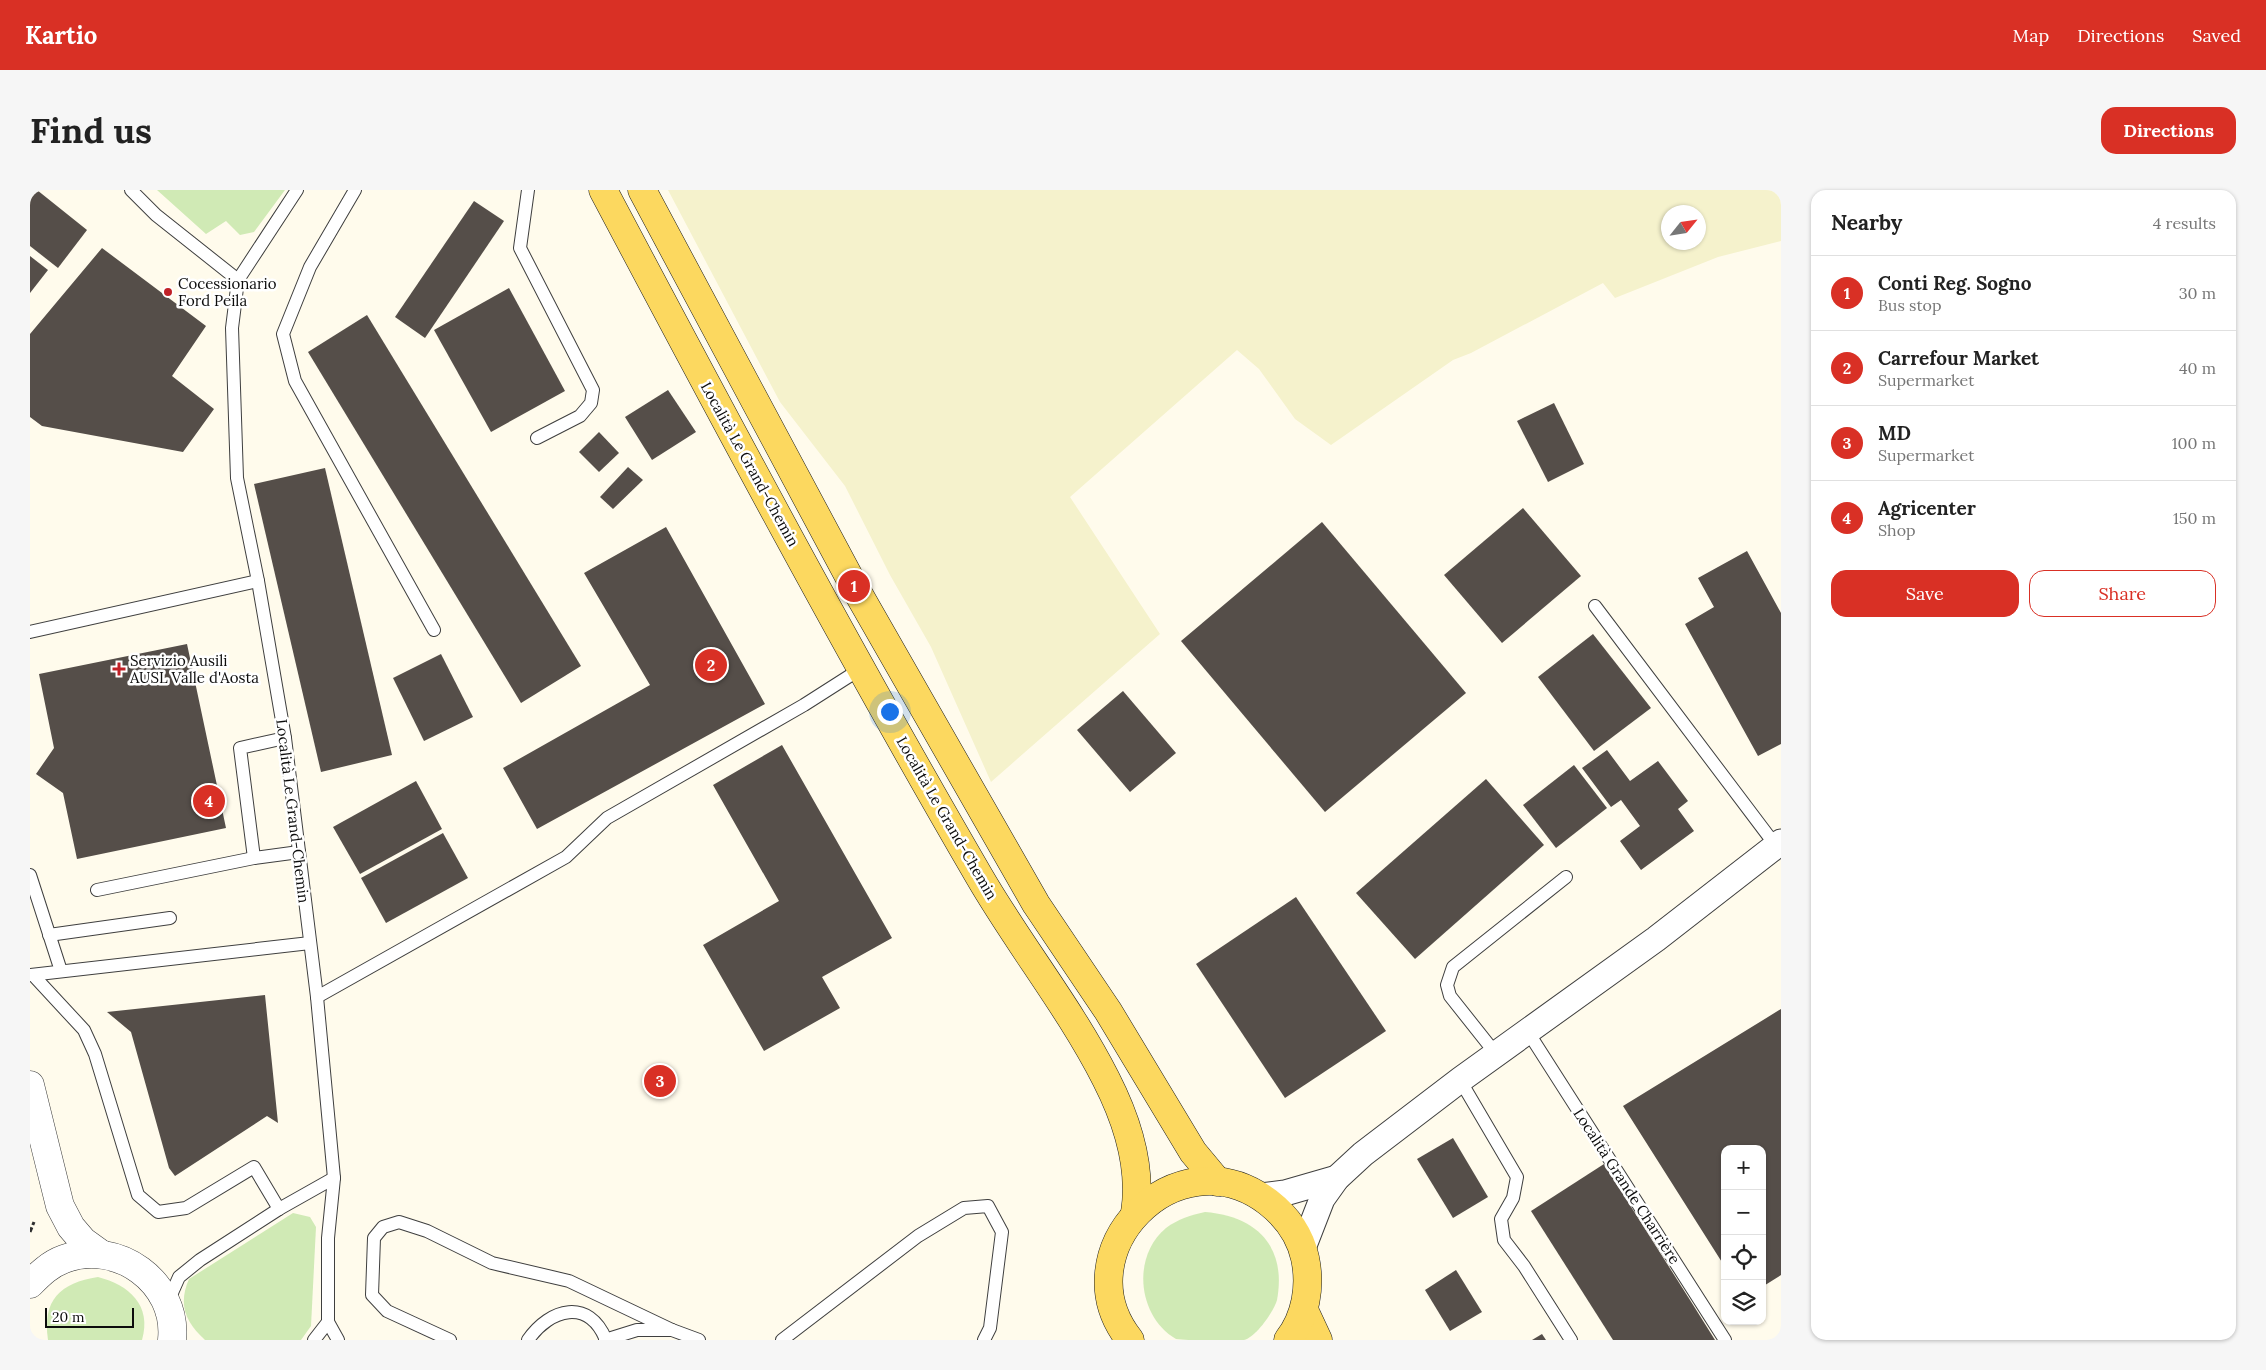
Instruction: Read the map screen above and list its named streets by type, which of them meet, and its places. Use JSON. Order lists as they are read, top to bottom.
{
  "streets": {
    "main road": ["Località Le Grand-Chemin"],
    "lane": ["Località Grande Charrière"]
  },
  "places": {
    "other": ["Cocessionario Ford Peila"],
    "health": ["Servizio Ausili AUSL Valle d'Aosta"]
  },
  "scale_bar": "20 m",
  "north": "top right",
  "page": {
    "header": "Kartio",
    "nav": ["Map", "Directions", "Saved"],
    "buttons": [
      "Directions",
      ["Save", "Share"]
    ],
    "title": "Find us",
    "heading": ["Nearby", "4 results"],
    "list": [
      {
        "mark": "1",
        "name": "Conti Reg. Sogno",
        "note": "Bus stop",
        "value": "30 m"
      },
      {
        "mark": "2",
        "name": "Carrefour Market",
        "note": "Supermarket",
        "value": "40 m"
      },
      {
        "mark": "3",
        "name": "MD",
        "note": "Supermarket",
        "value": "100 m"
      },
      {
        "mark": "4",
        "name": "Agricenter",
        "note": "Shop",
        "value": "150 m"
      }
    ],
    "pins": [
      "1",
      "2",
      "4",
      "3"
    ],
    "map_buttons": ["+", "−"],
    "scale": "20 m"
  }
}
